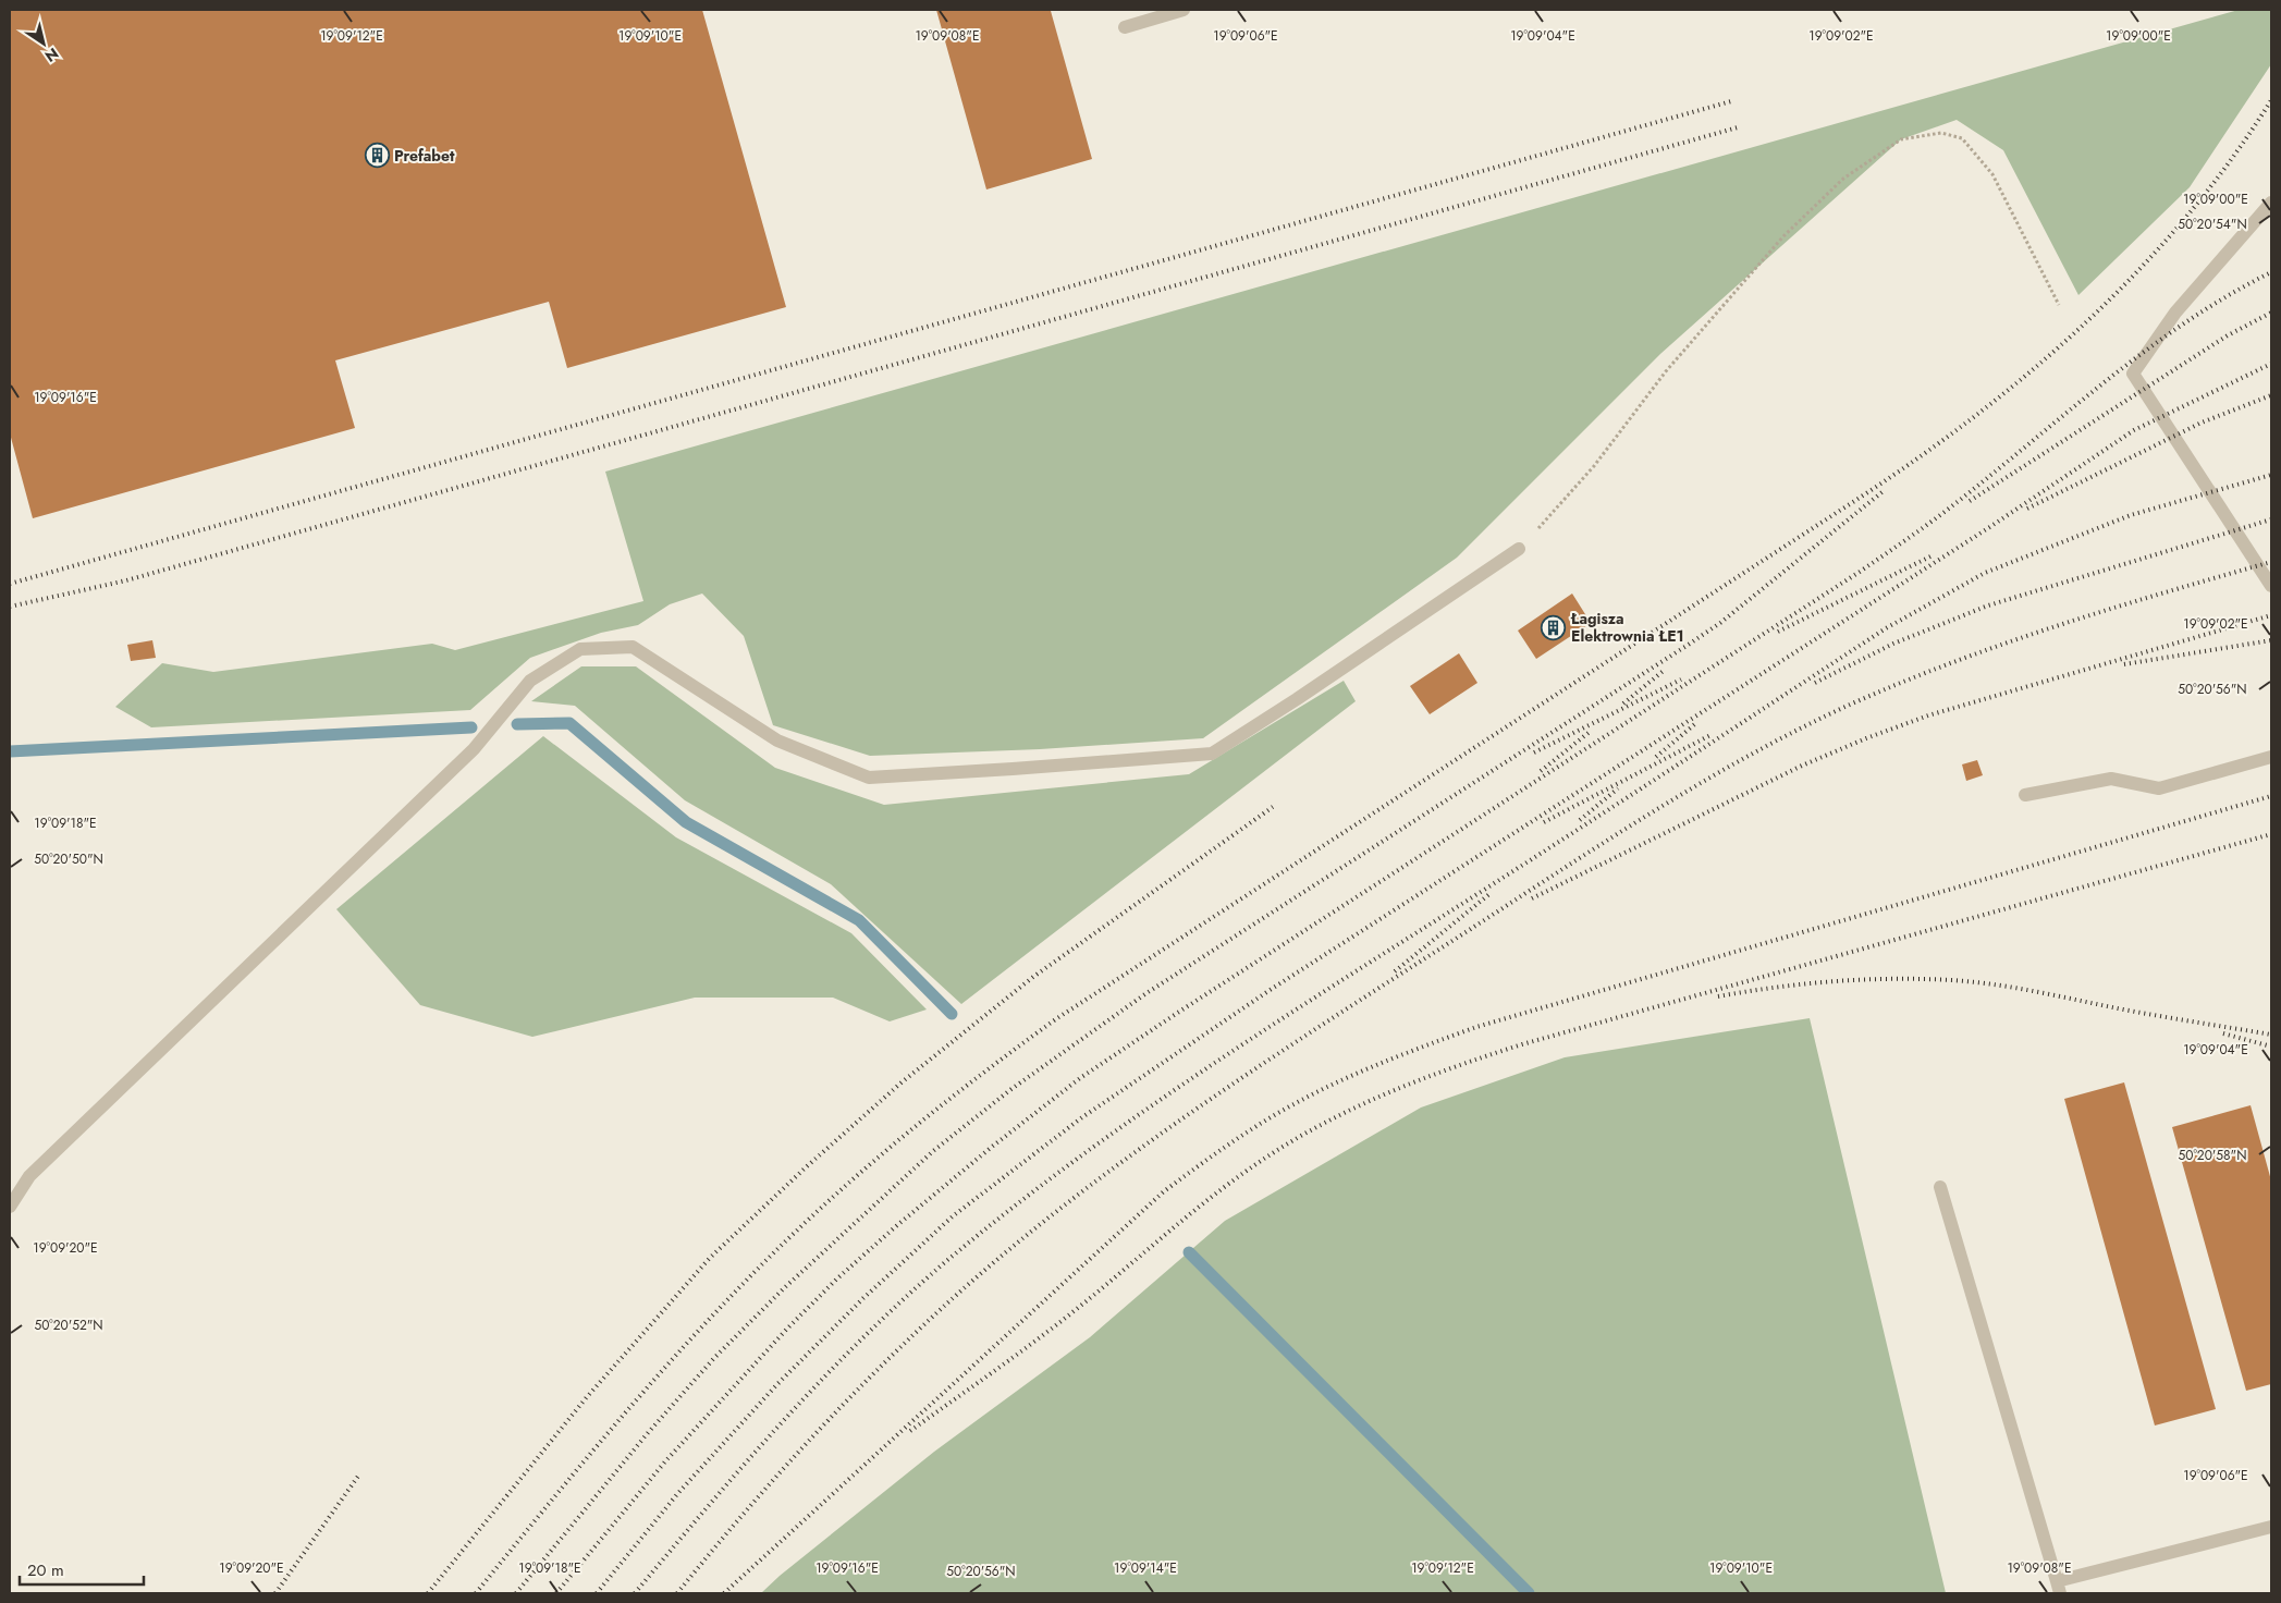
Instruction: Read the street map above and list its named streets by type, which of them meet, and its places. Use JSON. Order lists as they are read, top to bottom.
{
  "places": {
    "building": ["Prefabet", "Łagisza Elektrownia ŁE1"]
  },
  "scale_bar": "20 m",
  "north": "bottom right",
  "coordinates": [
    "19°09'12\"E",
    "19°09'10\"E",
    "19°09'08\"E",
    "19°09'06\"E",
    "19°09'04\"E",
    "19°09'02\"E",
    "19°09'00\"E",
    "50°20'54\"N",
    "19°09'16\"E",
    "50°20'56\"N",
    "19°09'18\"E",
    "50°20'50\"N",
    "50°20'58\"N",
    "19°09'20\"E",
    "50°20'52\"N",
    "19°09'14\"E"
  ]
}
